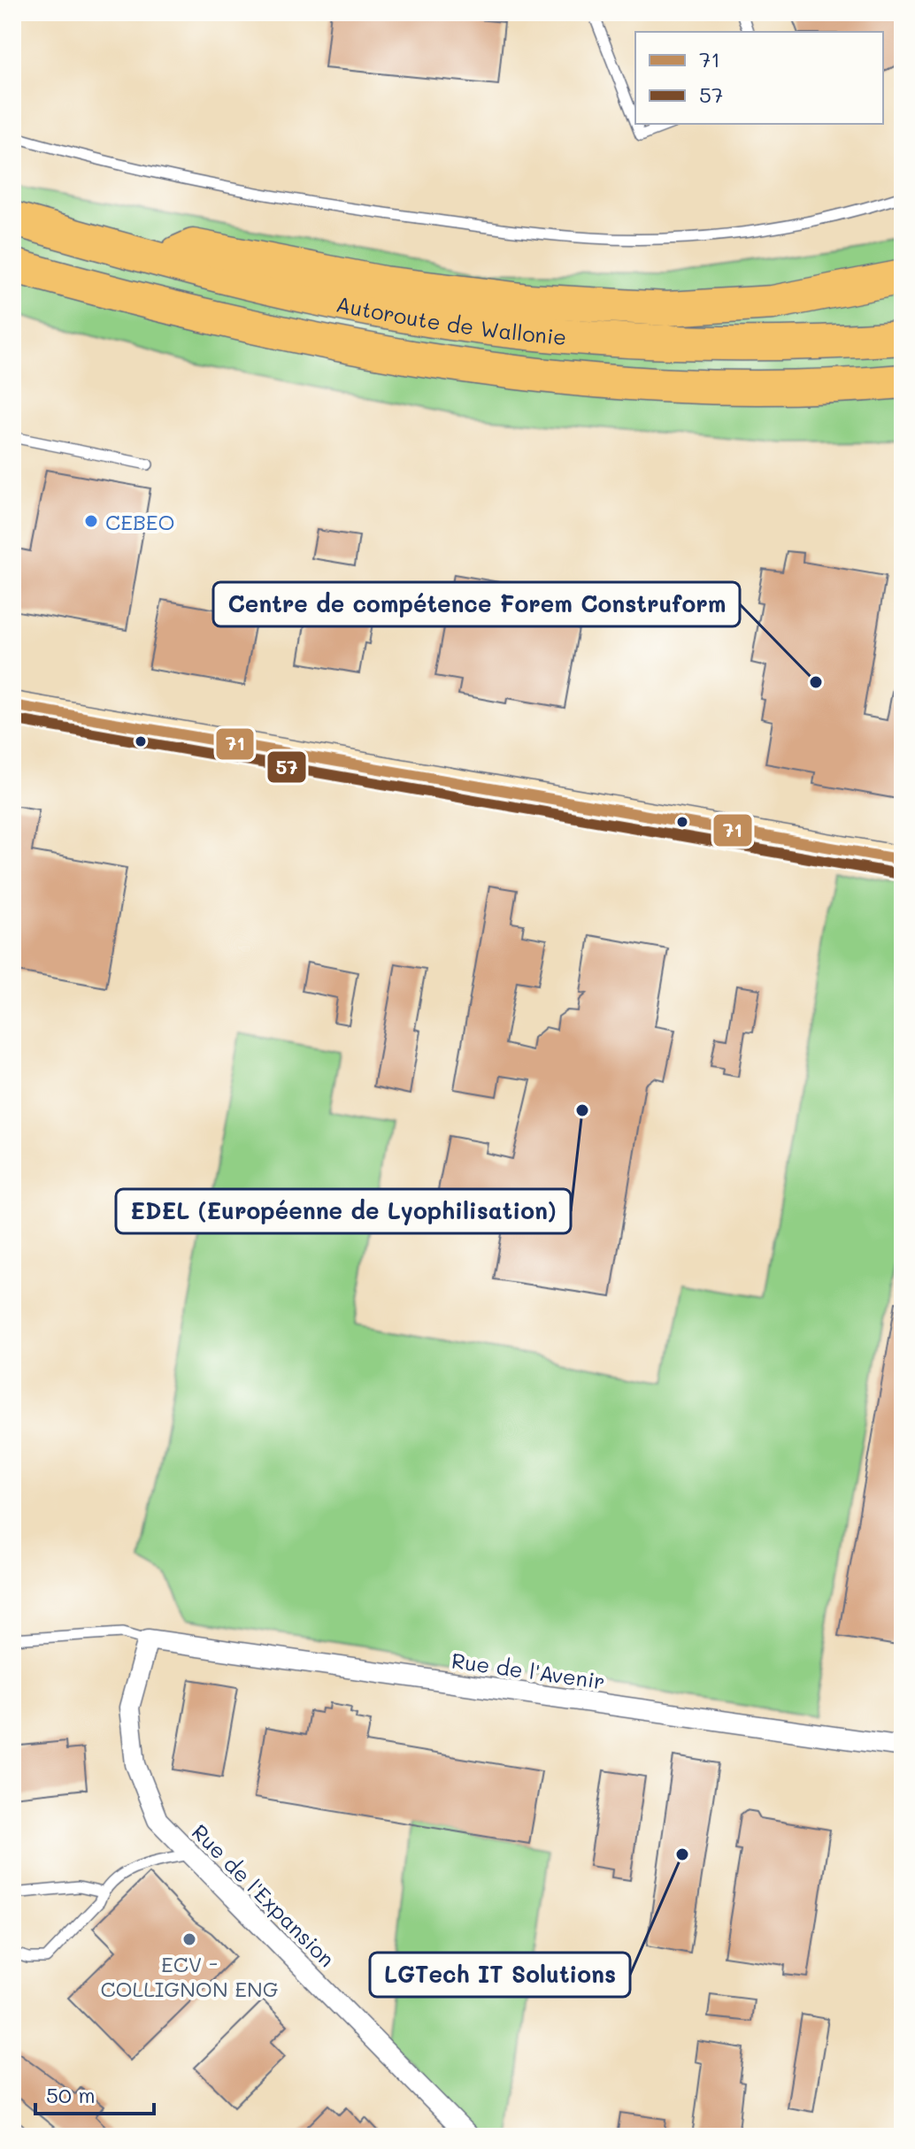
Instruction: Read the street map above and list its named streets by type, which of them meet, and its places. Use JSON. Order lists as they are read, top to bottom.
{
  "streets": {
    "highway": ["Autoroute de Wallonie"],
    "street": ["Rue de l'Avenir", "Rue de l'Expansion"]
  },
  "crossings": [
    ["Rue de l'Avenir", "Rue de l'Expansion"]
  ],
  "places": [
    "CEBEO",
    "Centre de compétence Forem Construform",
    "EDEL (Européenne de Lyophilisation)",
    "LGTech IT Solutions",
    "ECV - COLLIGNON ENG"
  ],
  "lines": ["transit line 71", "transit line 57"],
  "legend": ["71", "57"],
  "scale_bar": "50 m"
}
